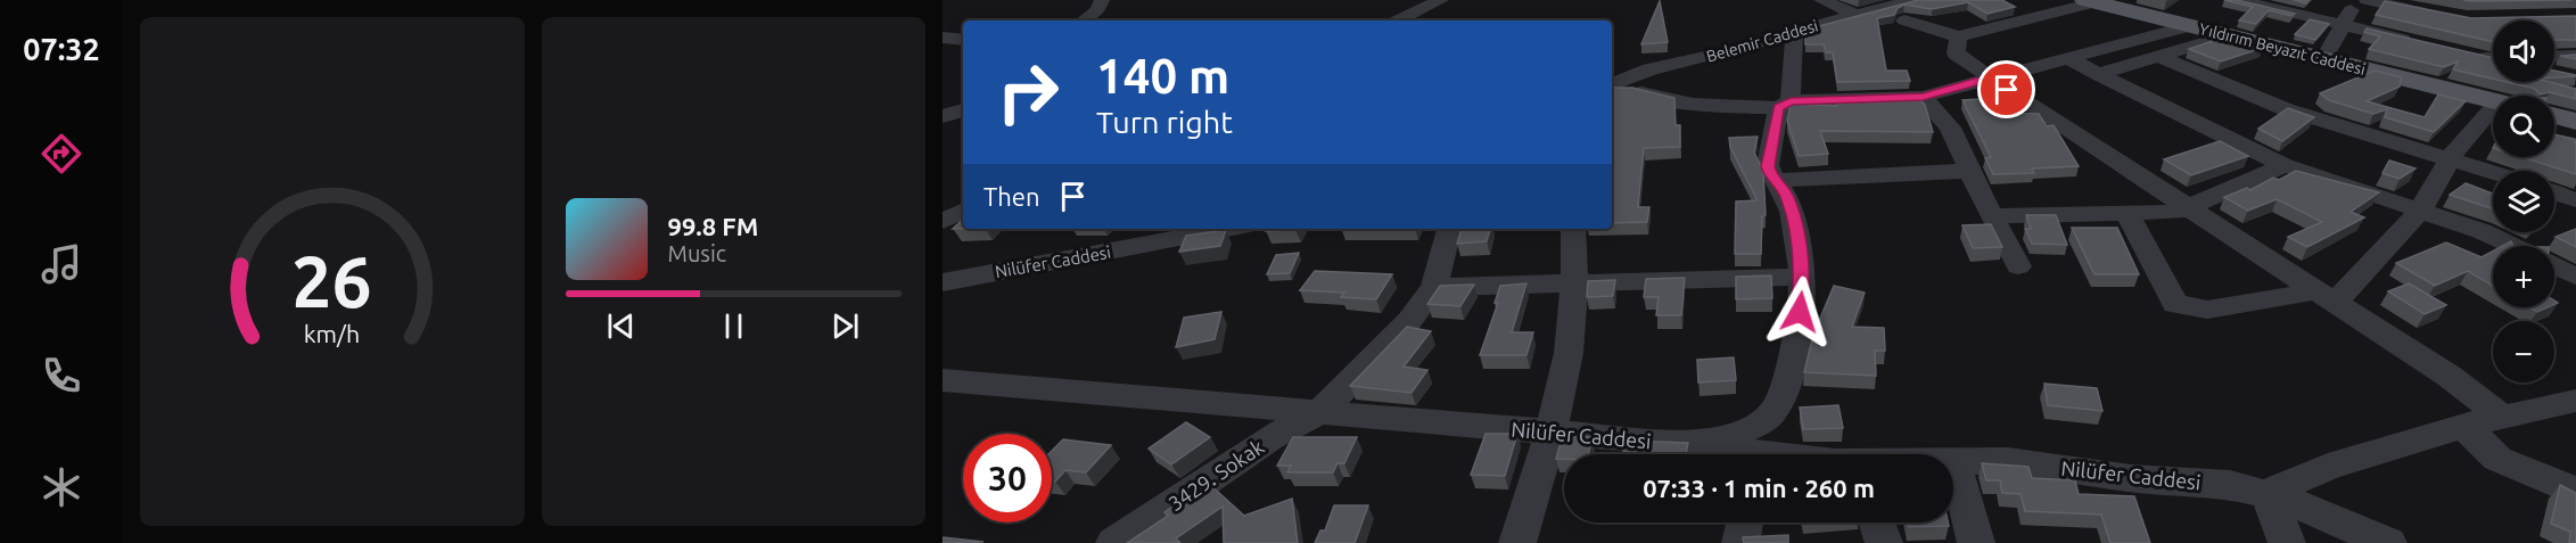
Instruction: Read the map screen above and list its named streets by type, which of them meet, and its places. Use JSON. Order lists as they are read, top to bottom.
{
  "streets": {
    "main road": ["Yıldırım Beyazıt Caddesi"],
    "street": ["Belemir Caddesi", "Nilüfer Caddesi", "3429. Sokak"]
  },
  "crossings": [
    ["Nilüfer Caddesi", "3429. Sokak"]
  ],
  "page": {
    "tabs": "07:32",
    "map_buttons": ["+", "−"],
    "turn": ["140 m", "Turn right"],
    "then": "Then",
    "song": ["99.8 FM", "Music"],
    "limit": "30",
    "trip": "07:33 · 1 min · 260 m",
    "gauge": ["26", "km/h"]
  }
}
